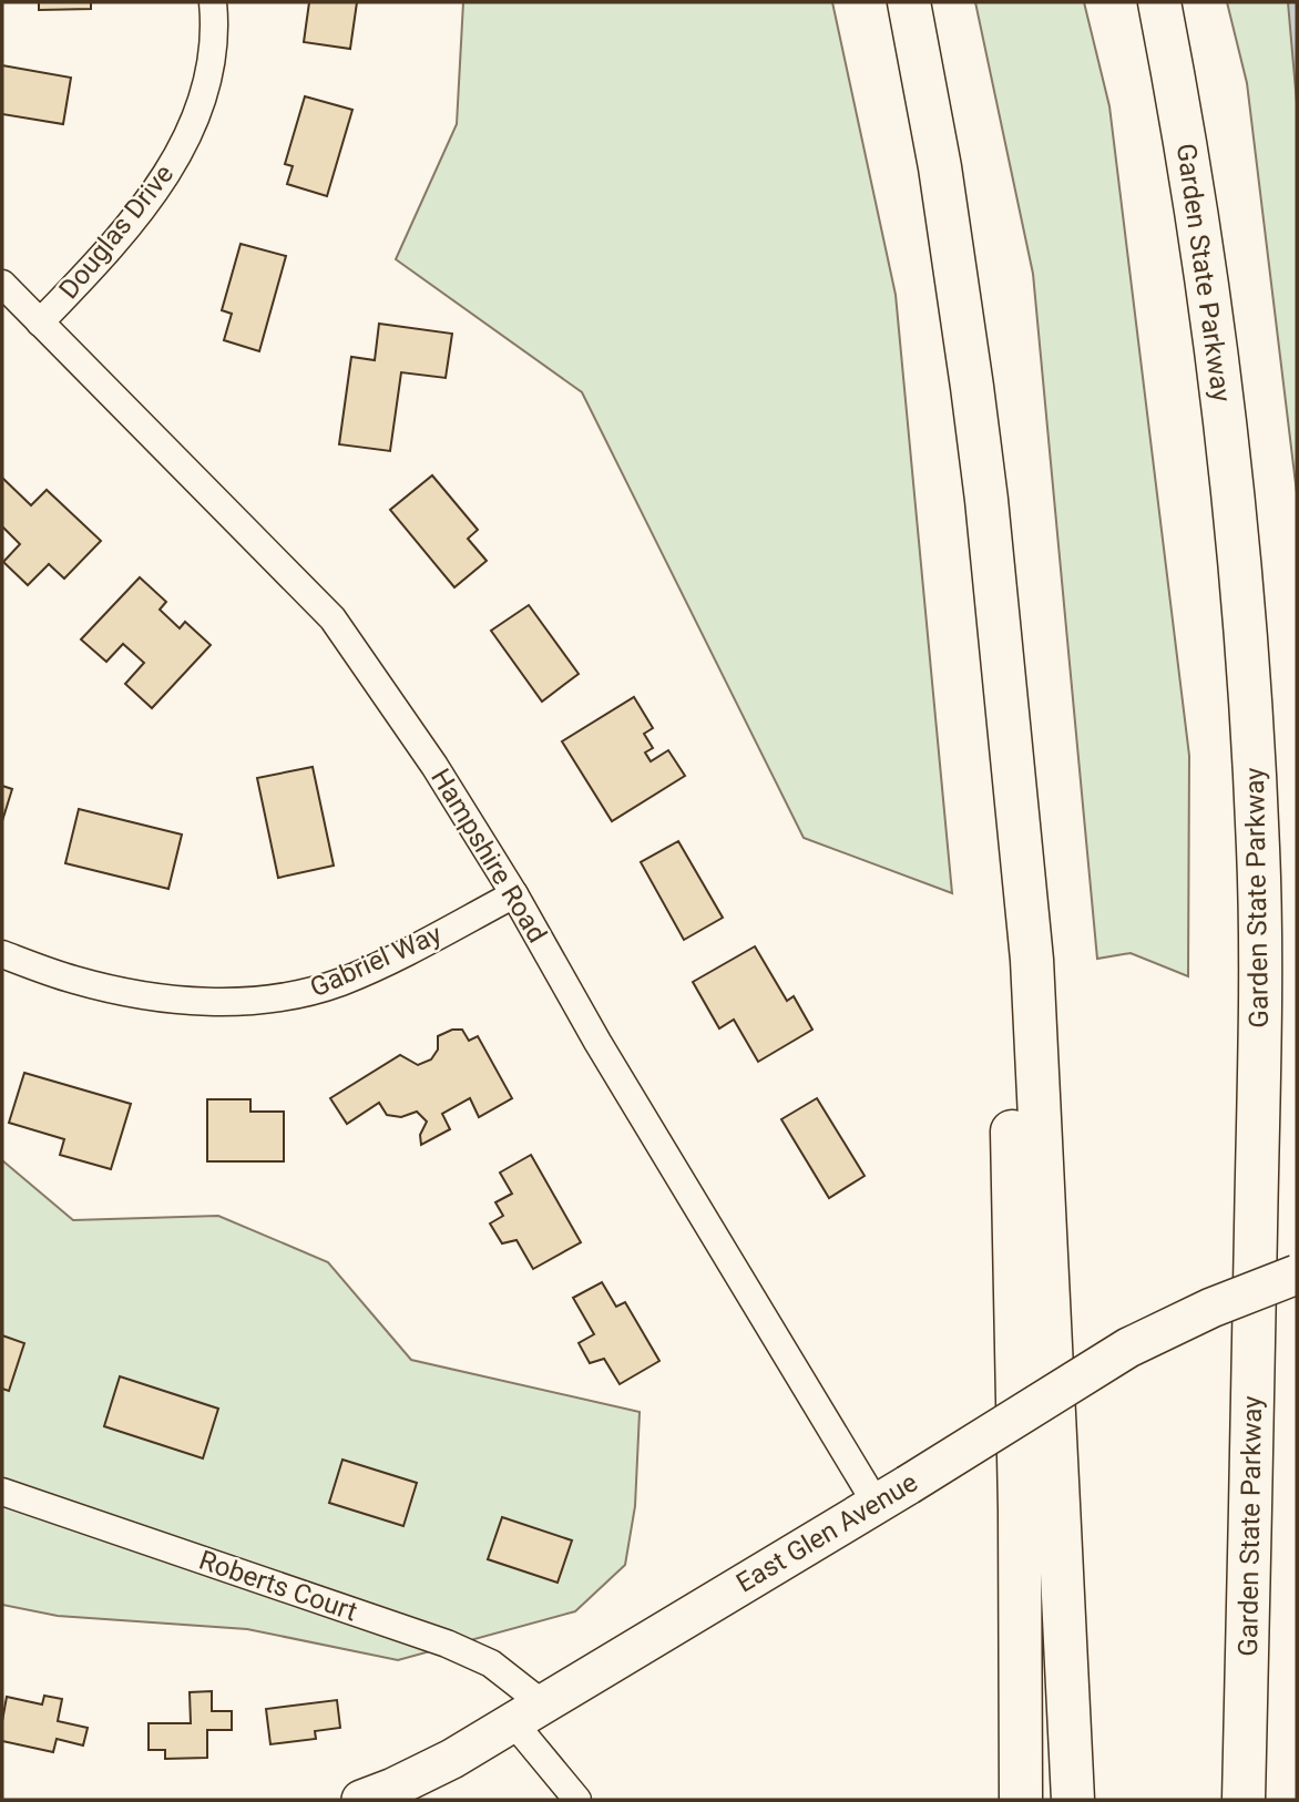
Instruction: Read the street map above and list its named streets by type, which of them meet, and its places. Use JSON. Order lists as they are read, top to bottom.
{
  "streets": {
    "highway": ["Garden State Parkway"],
    "street": [
      "Douglas Drive",
      "Hampshire Road",
      "Gabriel Way",
      "East Glen Avenue",
      "Roberts Court"
    ]
  },
  "crossings": [
    ["Douglas Drive", "Hampshire Road"],
    ["Hampshire Road", "Gabriel Way"],
    ["Hampshire Road", "East Glen Avenue"],
    ["East Glen Avenue", "Roberts Court"]
  ]
}
